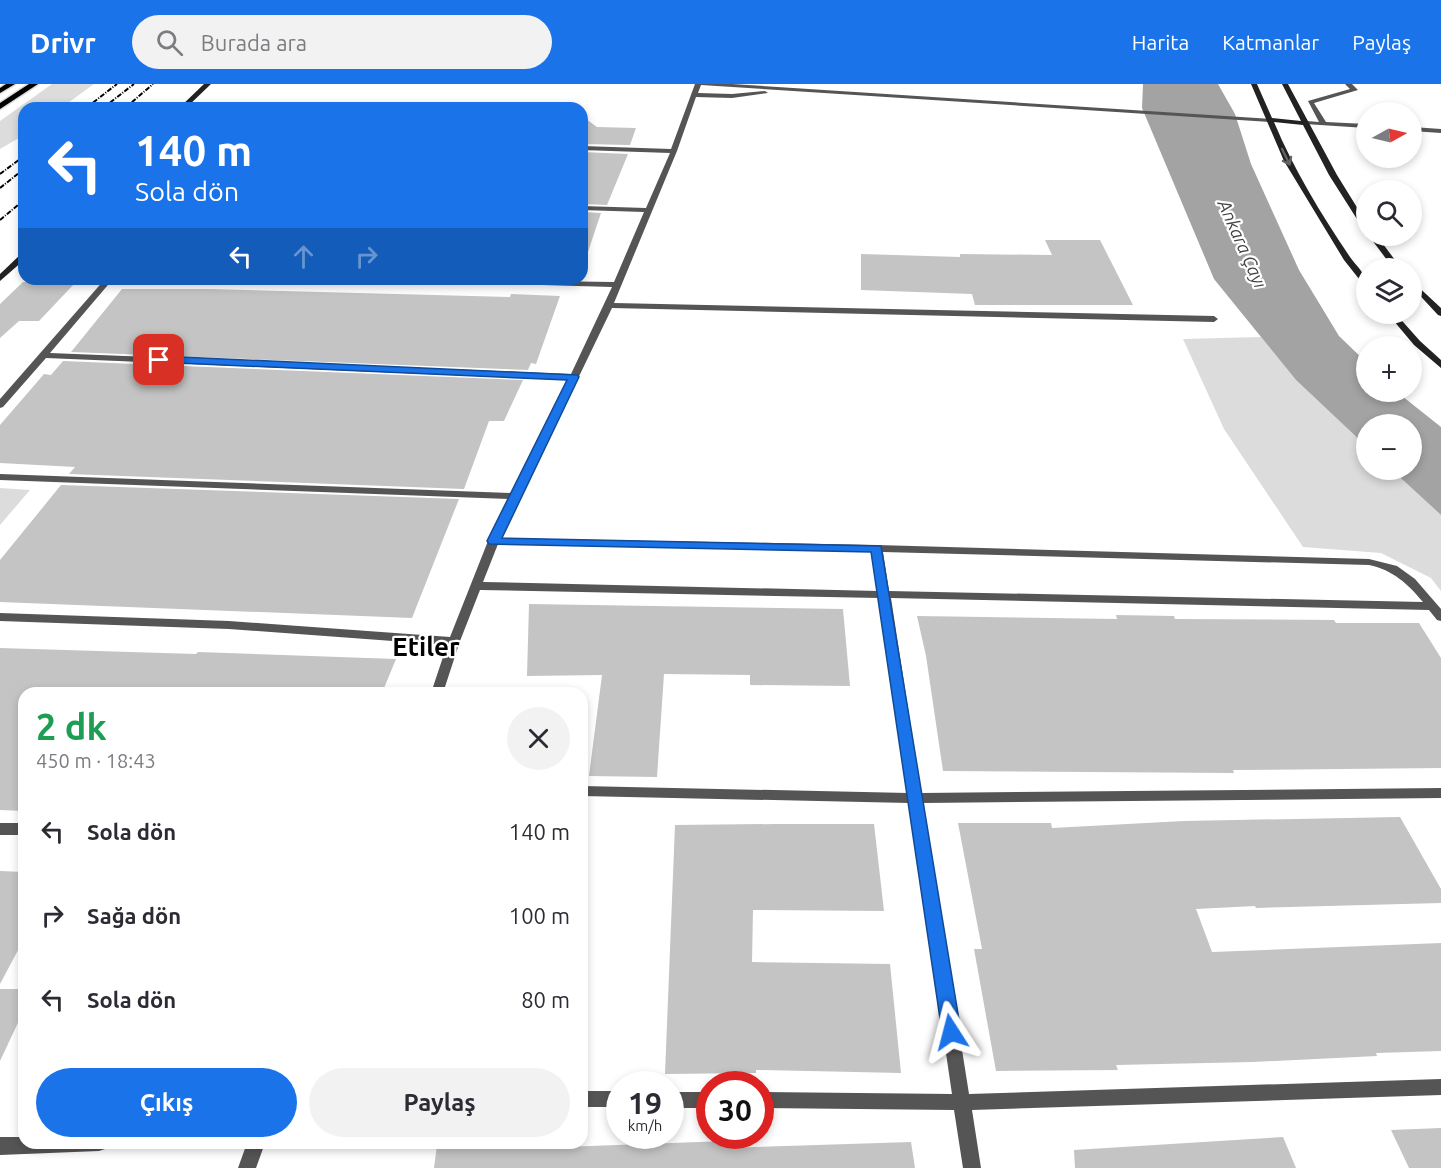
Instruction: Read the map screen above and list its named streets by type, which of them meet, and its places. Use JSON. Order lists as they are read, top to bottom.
{
  "districts": ["Etiler"],
  "water": ["Ankara Çayı"],
  "north": "right",
  "page": {
    "header": "Drivr",
    "search": "Burada ara",
    "nav": ["Harita", "Katmanlar", "Paylaş"],
    "map_buttons": ["+", "−"],
    "turn": ["140 m", "Sola dön"],
    "heading": ["2 dk", "450 m · 18:43"],
    "list": [
      {
        "name": "Sola dön",
        "value": "140 m"
      },
      {
        "name": "Sağa dön",
        "value": "100 m"
      },
      {
        "name": "Sola dön",
        "value": "80 m"
      }
    ],
    "buttons": ["Çıkış", "Paylaş"],
    "speed": "19 km/h",
    "limit": "30"
  }
}
